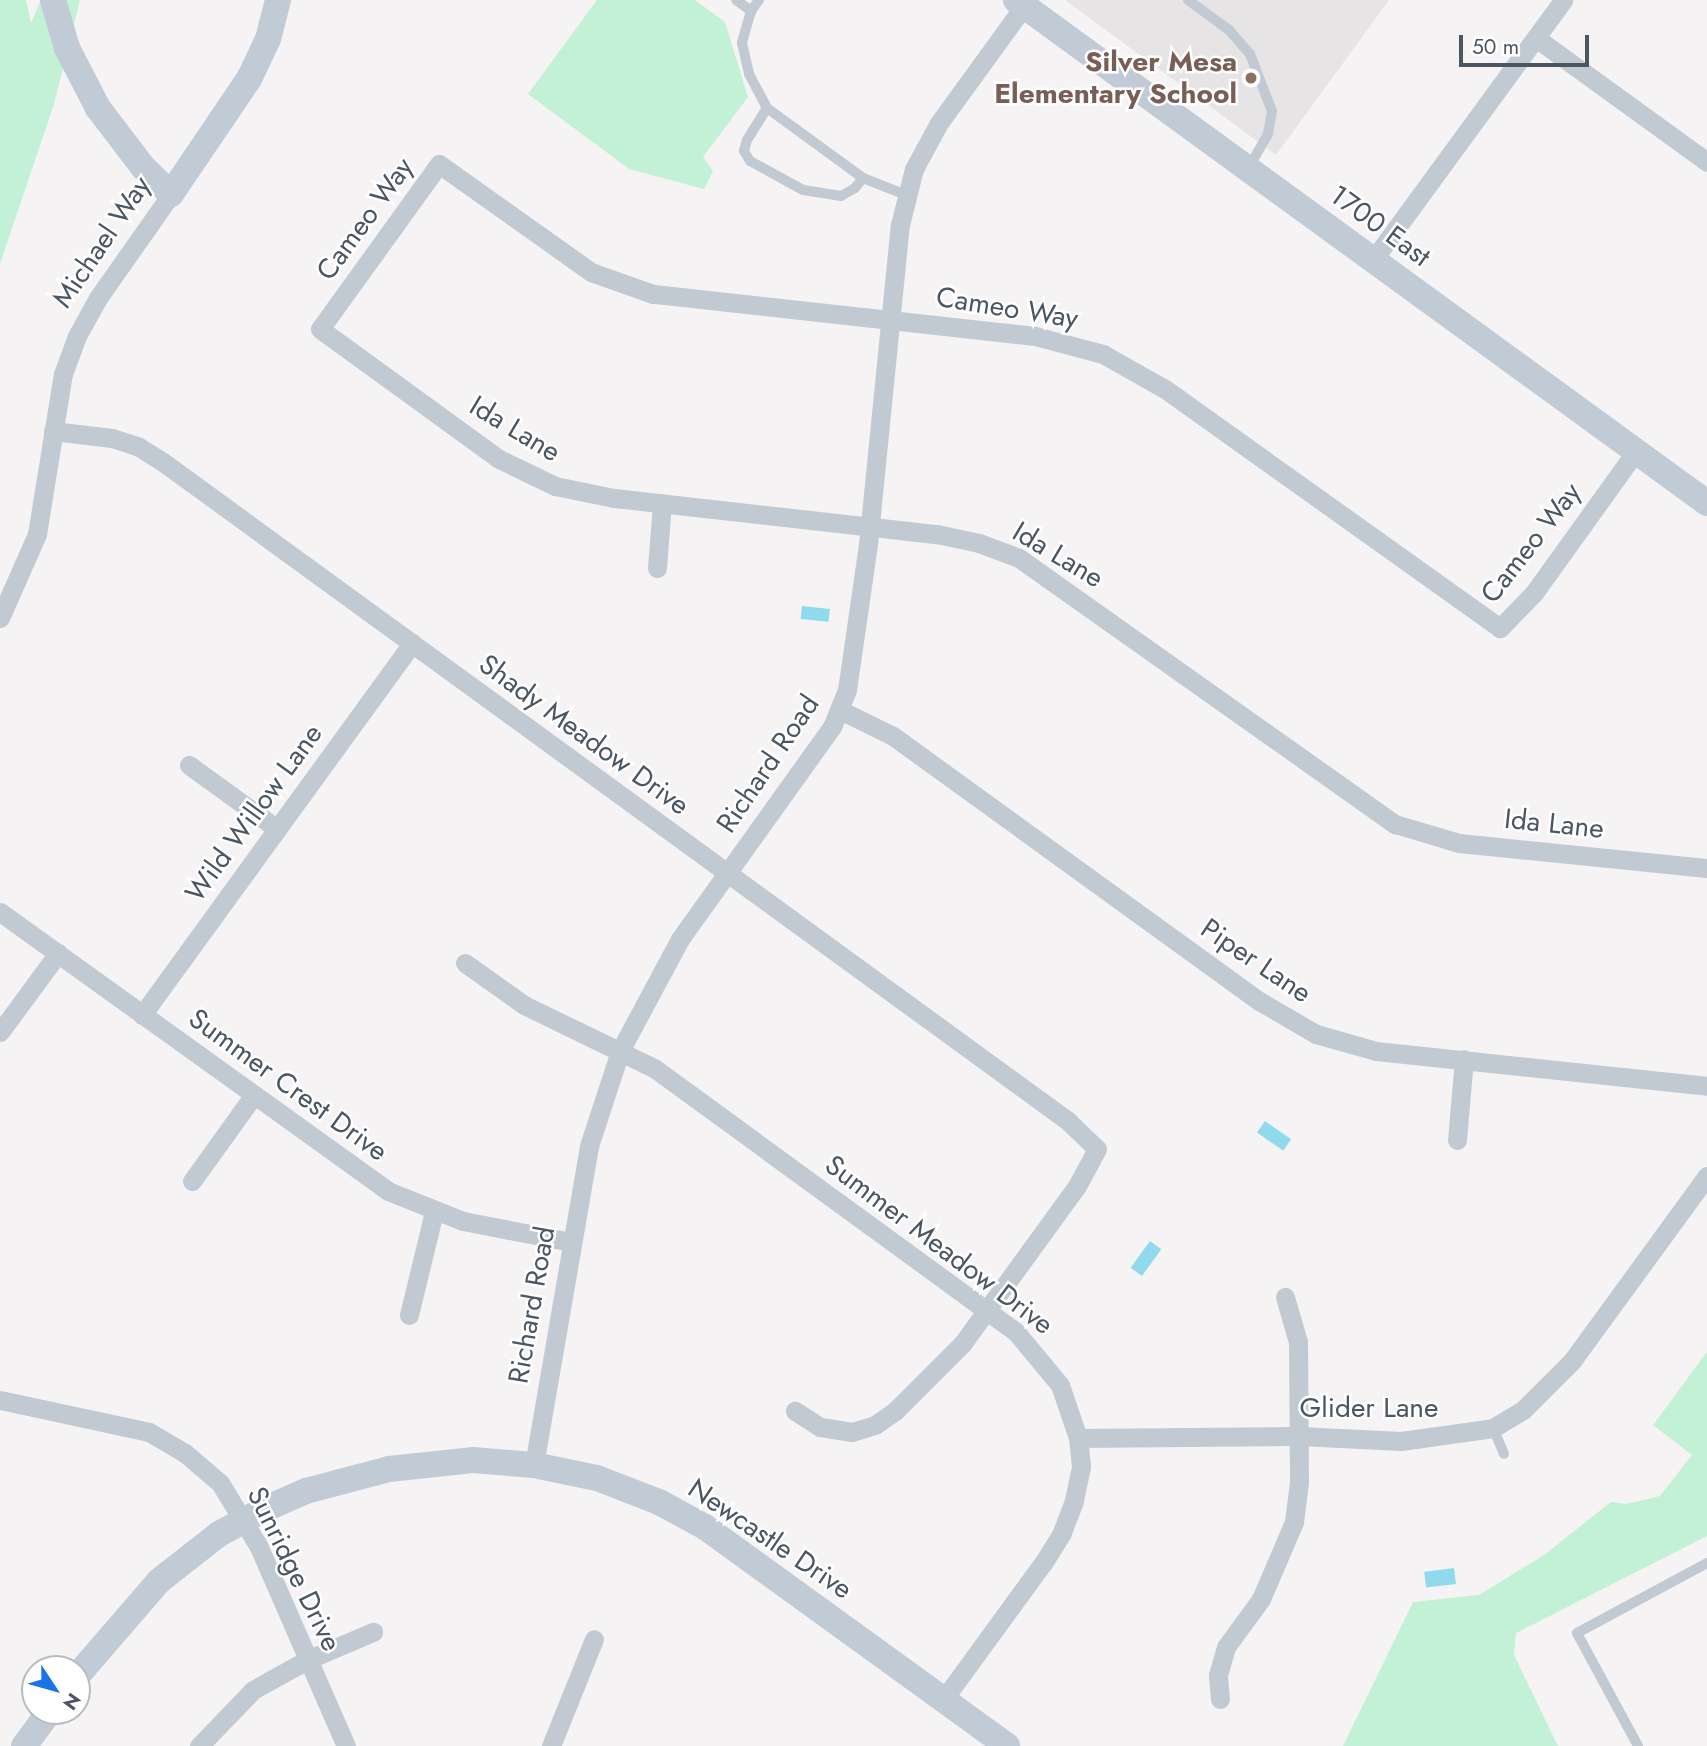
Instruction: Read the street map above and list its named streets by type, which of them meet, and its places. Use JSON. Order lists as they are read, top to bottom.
{
  "streets": {
    "street": [
      "Cameo Way",
      "1700 East",
      "Michael Way",
      "Ida Lane",
      "Shady Meadow Drive",
      "Richard Road",
      "Wild Willow Lane",
      "Piper Lane",
      "Summer Crest Drive",
      "Summer Meadow Drive",
      "Glider Lane",
      "Newcastle Drive",
      "Sunridge Drive"
    ]
  },
  "crossings": [
    ["Cameo Way", "1700 East"],
    ["Cameo Way", "Ida Lane"],
    ["Cameo Way", "Richard Road"],
    ["1700 East", "Richard Road"],
    ["Michael Way", "Shady Meadow Drive"],
    ["Ida Lane", "Richard Road"],
    ["Shady Meadow Drive", "Richard Road"],
    ["Shady Meadow Drive", "Wild Willow Lane"],
    ["Shady Meadow Drive", "Summer Meadow Drive"],
    ["Richard Road", "Piper Lane"],
    ["Richard Road", "Summer Crest Drive"],
    ["Richard Road", "Summer Meadow Drive"],
    ["Richard Road", "Newcastle Drive"],
    ["Wild Willow Lane", "Summer Crest Drive"],
    ["Summer Meadow Drive", "Glider Lane"],
    ["Summer Meadow Drive", "Newcastle Drive"],
    ["Newcastle Drive", "Sunridge Drive"]
  ],
  "places": ["Silver Mesa Elementary School"],
  "scale_bar": "50 m",
  "north": "bottom right"
}
